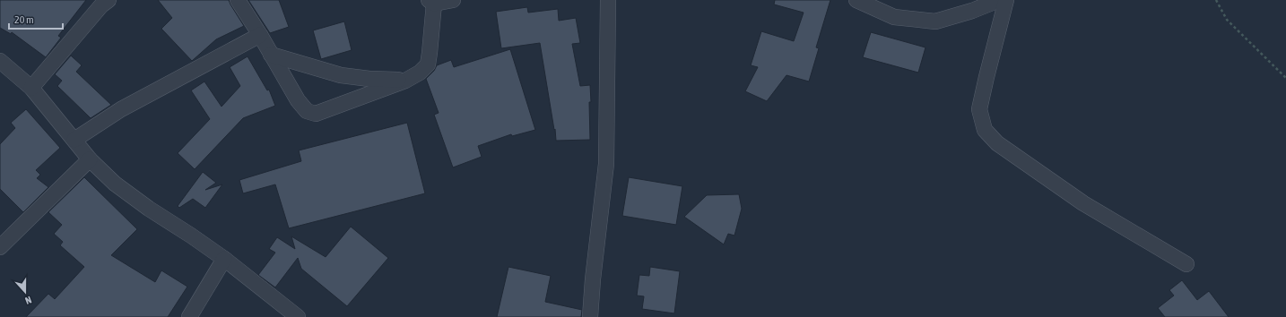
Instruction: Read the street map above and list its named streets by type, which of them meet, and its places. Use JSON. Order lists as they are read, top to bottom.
{
  "scale_bar": "20 m",
  "north": "bottom"
}
